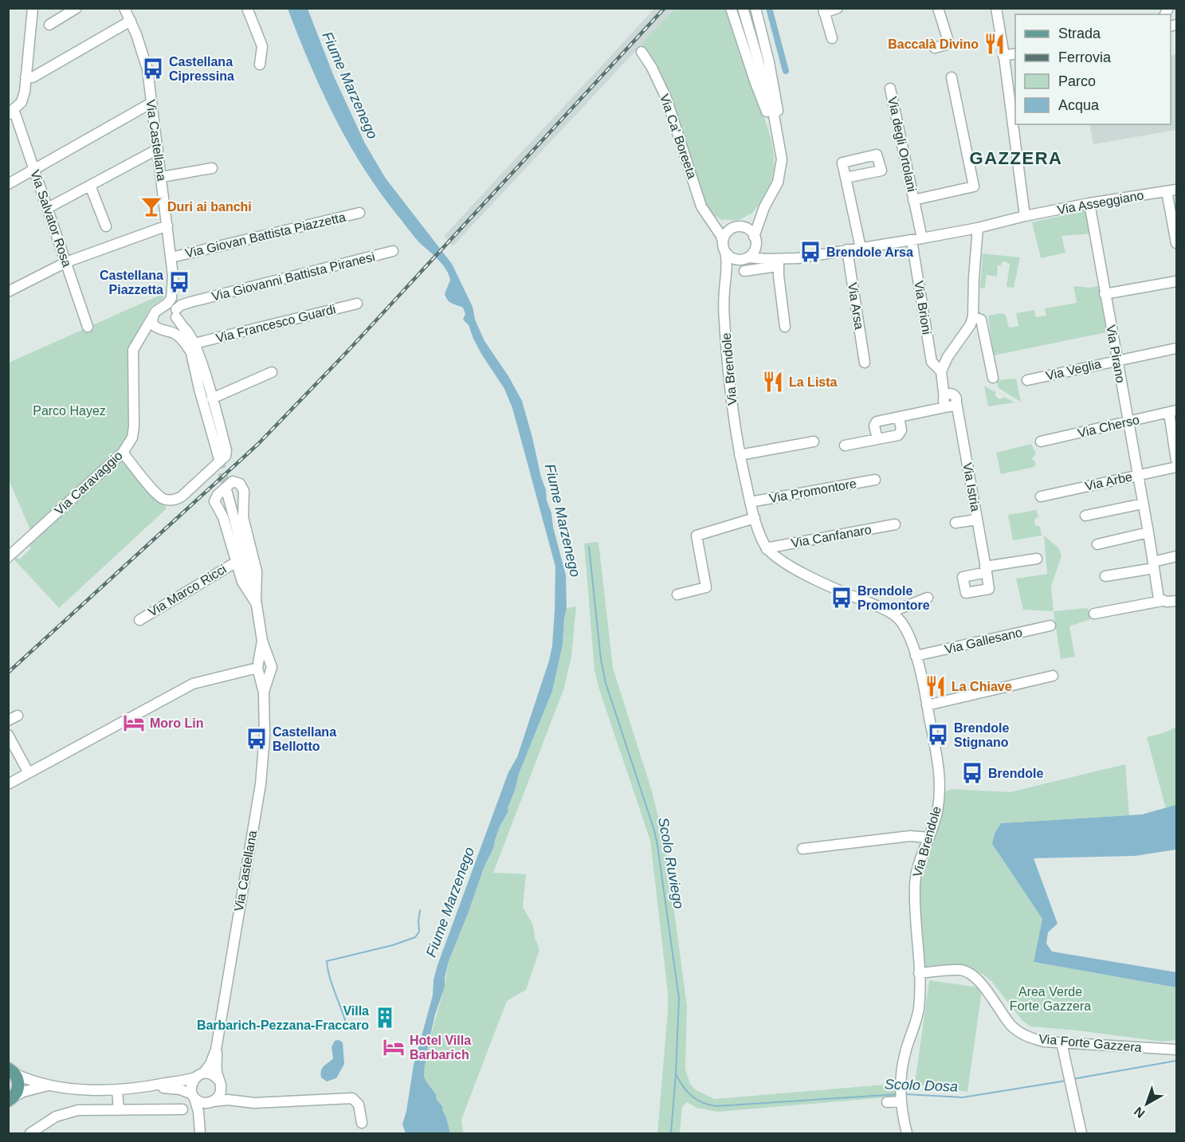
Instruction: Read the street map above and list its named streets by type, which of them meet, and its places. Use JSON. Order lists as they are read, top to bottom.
{
  "streets": {
    "street": [
      "Via Ca' Boreeta",
      "Via Castellana",
      "Via degli Ortolani",
      "Via Asseggiano",
      "Via Salvator Rosa",
      "Via Giovan Battista Piazzetta",
      "Via Giovanni Battista Piranesi",
      "Via Arsa",
      "Via Brioni",
      "Via Francesco Guardi",
      "Via Pirano",
      "Via Brendole",
      "Via Veglia",
      "Via Cherso",
      "Via Arbe",
      "Via Caravaggio",
      "Via Istria",
      "Via Promontore",
      "Via Canfanaro",
      "Via Marco Ricci",
      "Via Gallesano",
      "Via Forte Gazzera"
    ]
  },
  "crossings": [
    ["Via Ca' Boreeta", "Via Brendole"],
    ["Via Castellana", "Via Giovan Battista Piazzetta"],
    ["Via Castellana", "Via Giovanni Battista Piranesi"],
    ["Via Castellana", "Via Caravaggio"],
    ["Via Castellana", "Via Marco Ricci"],
    ["Via Asseggiano", "Via Pirano"],
    ["Via Giovanni Battista Piranesi", "Via Caravaggio"],
    ["Via Brioni", "Via Istria"],
    ["Via Pirano", "Via Veglia"],
    ["Via Pirano", "Via Cherso"],
    ["Via Pirano", "Via Arbe"],
    ["Via Brendole", "Via Promontore"],
    ["Via Brendole", "Via Canfanaro"],
    ["Via Brendole", "Via Gallesano"],
    ["Via Brendole", "Via Forte Gazzera"]
  ],
  "districts": ["GAZZERA"],
  "water": ["Fiume Marzenego", "Scolo Ruviego", "Scolo Dosa"],
  "parks": ["Parco Hayez", "Area Verde Forte Gazzera"],
  "places": {
    "restaurant": ["Baccalà Divino", "La Lista", "La Chiave"],
    "bus stop": [
      "Castellana Cipressina",
      "Brendole Arsa",
      "Castellana Piazzetta",
      "Brendole Promontore",
      "Brendole Stignano",
      "Castellana Bellotto",
      "Brendole"
    ],
    "bar": ["Duri ai banchi"],
    "hotel": ["Moro Lin", "Hotel Villa Barbarich"],
    "building": ["Villa Barbarich-Pezzana-Fraccaro"]
  },
  "legend": [
    "Strada",
    "Ferrovia",
    "Parco",
    "Acqua"
  ],
  "north": "bottom left"
}
